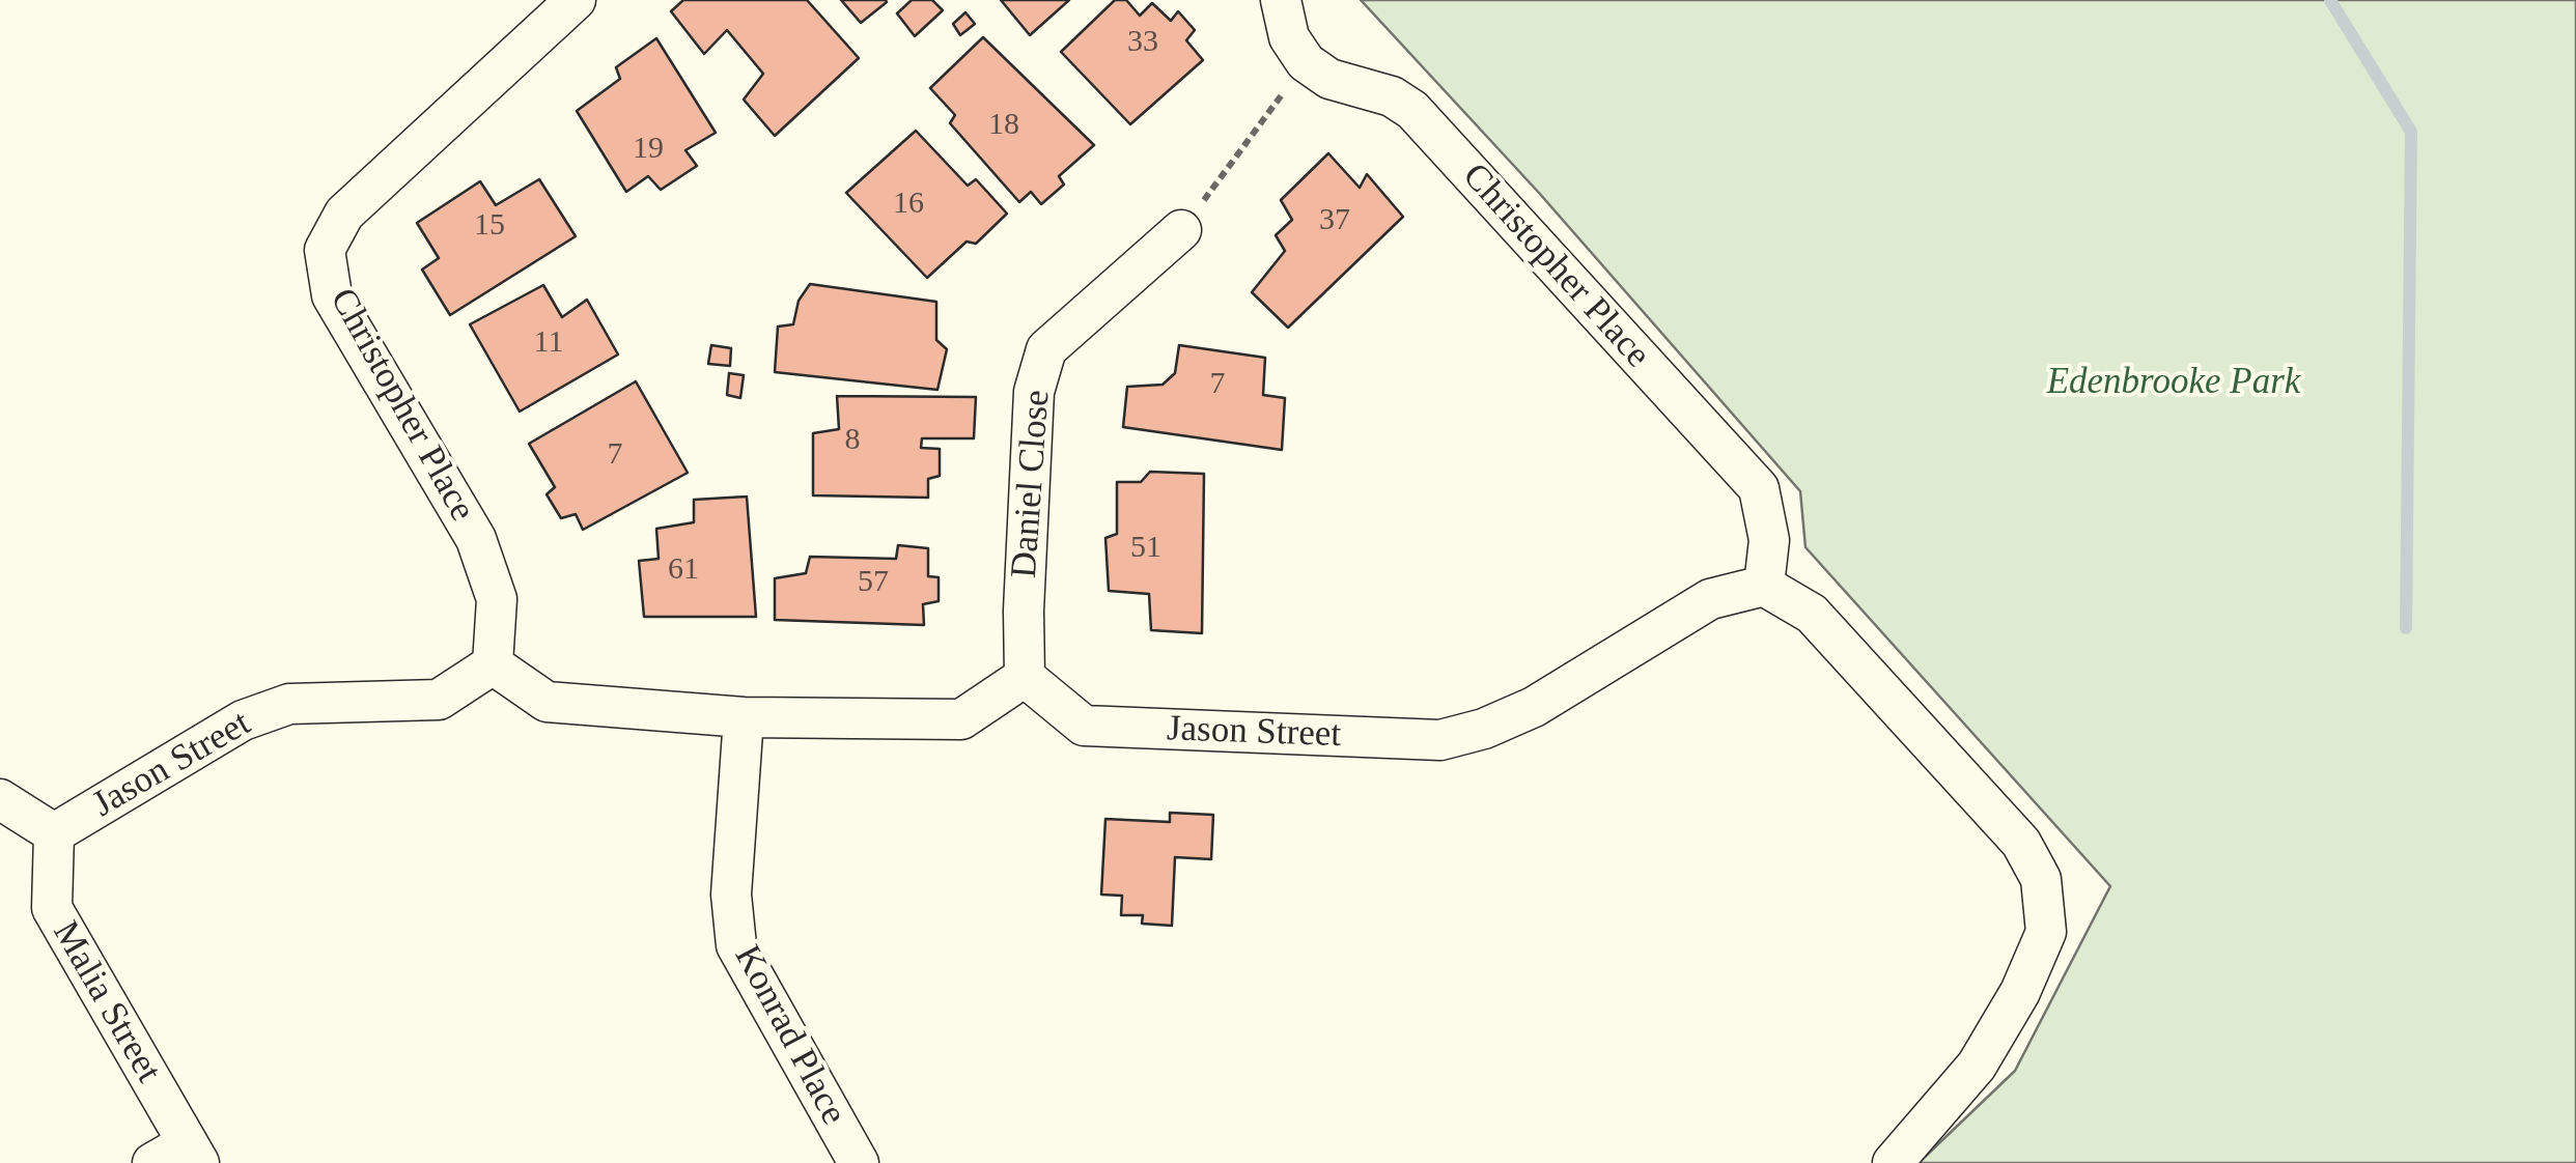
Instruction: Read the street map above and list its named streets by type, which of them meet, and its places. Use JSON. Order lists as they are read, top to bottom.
{
  "streets": {
    "street": [
      "Christopher Place",
      "Daniel Close",
      "Jason Street",
      "Malia Street",
      "Konrad Place"
    ]
  },
  "crossings": [
    ["Christopher Place", "Jason Street"],
    ["Daniel Close", "Jason Street"],
    ["Jason Street", "Malia Street"]
  ],
  "parks": ["Edenbrooke Park"],
  "house_numbers": [
    "33",
    "18",
    "19",
    "16",
    "37",
    "15",
    "11",
    "7",
    "8",
    "7",
    "51",
    "61",
    "57"
  ]
}
